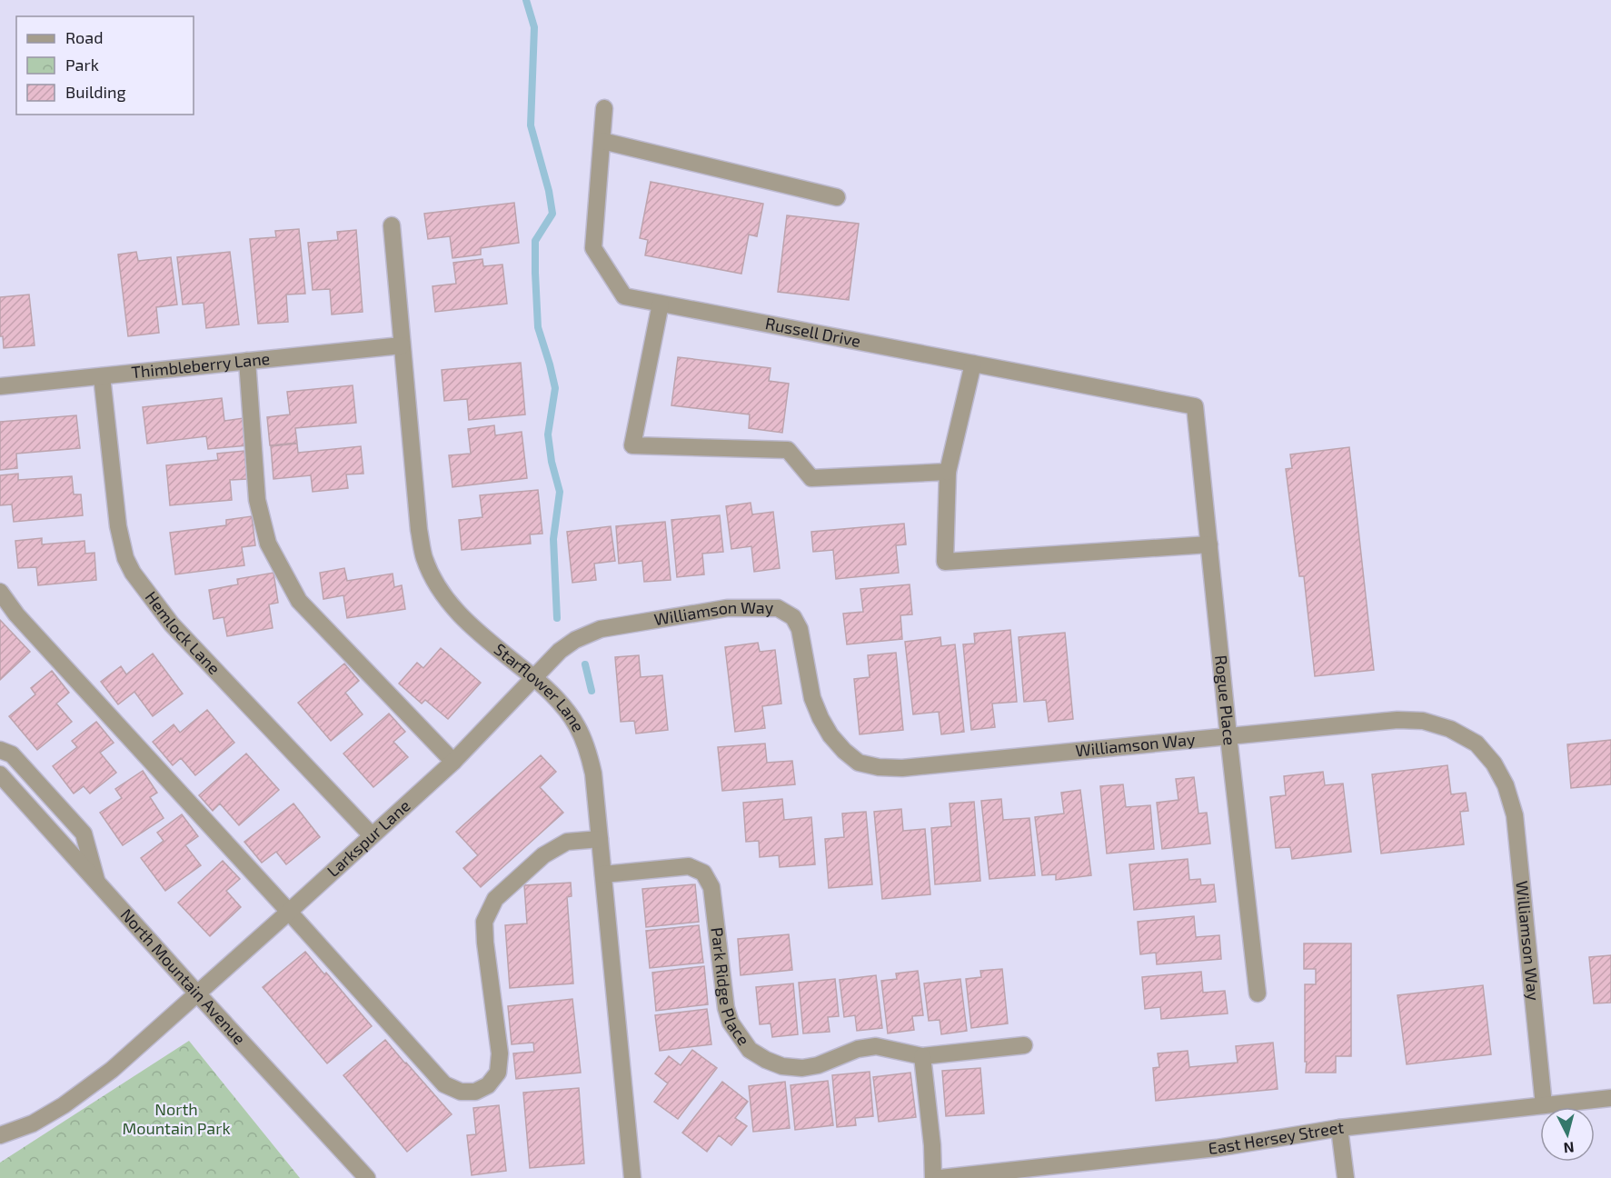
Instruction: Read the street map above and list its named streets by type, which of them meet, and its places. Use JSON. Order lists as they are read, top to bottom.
{
  "streets": {
    "street": [
      "Russell Drive",
      "Thimbleberry Lane",
      "Williamson Way",
      "Hemlock Lane",
      "Starflower Lane",
      "Rogue Place",
      "Larkspur Lane",
      "North Mountain Avenue",
      "Park Ridge Place",
      "East Hersey Street"
    ]
  },
  "crossings": [
    ["Russell Drive", "Rogue Place"],
    ["Thimbleberry Lane", "Hemlock Lane"],
    ["Thimbleberry Lane", "Starflower Lane"],
    ["Williamson Way", "Starflower Lane"],
    ["Williamson Way", "Rogue Place"],
    ["Williamson Way", "Larkspur Lane"],
    ["Williamson Way", "East Hersey Street"],
    ["Hemlock Lane", "Larkspur Lane"],
    ["Starflower Lane", "Larkspur Lane"],
    ["Starflower Lane", "Park Ridge Place"],
    ["Larkspur Lane", "North Mountain Avenue"]
  ],
  "parks": ["North Mountain Park"],
  "legend": ["Road", "Park", "Building"],
  "north": "bottom"
}
